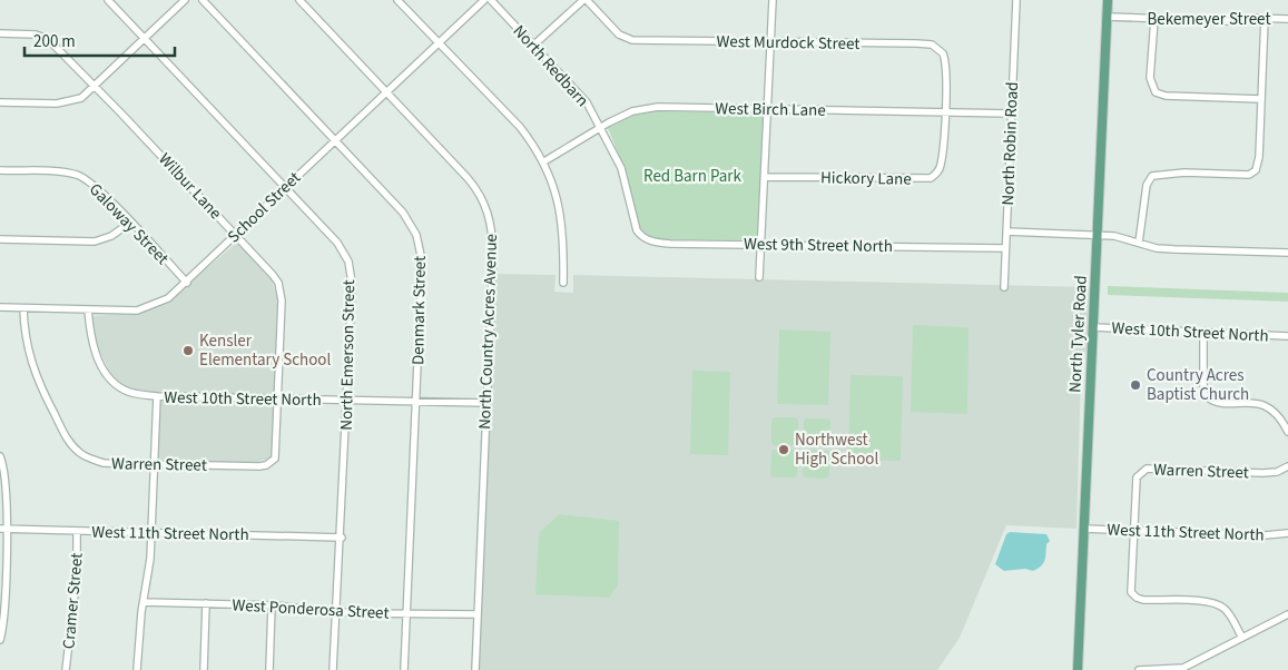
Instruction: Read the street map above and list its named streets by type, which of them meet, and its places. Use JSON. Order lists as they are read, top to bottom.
{
  "streets": {
    "main road": ["North Tyler Road"],
    "street": [
      "Bekemeyer Street",
      "West Murdock Street",
      "North Redbarn",
      "West Birch Lane",
      "North Robin Road",
      "Hickory Lane",
      "Wilbur Lane",
      "School Street",
      "Galoway Street",
      "West 9th Street North",
      "Denmark Street",
      "North Country Acres Avenue",
      "West 10th Street North",
      "North Emerson Street",
      "Warren Street",
      "West 11th Street North",
      "Cramer Street",
      "West Ponderosa Street"
    ]
  },
  "crossings": [
    ["Bekemeyer Street", "North Tyler Road"],
    ["West Murdock Street", "West Birch Lane"],
    ["West Murdock Street", "Hickory Lane"],
    ["North Redbarn", "West Birch Lane"],
    ["North Redbarn", "West 9th Street North"],
    ["West Birch Lane", "North Robin Road"],
    ["West Birch Lane", "Hickory Lane"],
    ["North Robin Road", "West 9th Street North"],
    ["Wilbur Lane", "School Street"],
    ["Wilbur Lane", "West 10th Street North"],
    ["Wilbur Lane", "Warren Street"],
    ["School Street", "Galoway Street"],
    ["School Street", "Denmark Street"],
    ["School Street", "North Country Acres Avenue"],
    ["School Street", "West 10th Street North"],
    ["School Street", "North Emerson Street"],
    ["School Street", "Warren Street"],
    ["Denmark Street", "West 10th Street North"],
    ["Denmark Street", "West Ponderosa Street"],
    ["North Country Acres Avenue", "West 10th Street North"],
    ["North Country Acres Avenue", "West Ponderosa Street"],
    ["West 10th Street North", "North Tyler Road"],
    ["West 10th Street North", "North Emerson Street"],
    ["North Tyler Road", "West 11th Street North"],
    ["North Emerson Street", "West 11th Street North"],
    ["North Emerson Street", "West Ponderosa Street"],
    ["Warren Street", "West 11th Street North"],
    ["West 11th Street North", "Cramer Street"]
  ],
  "parks": ["Red Barn Park"],
  "places": ["Kensler Elementary School", "Country Acres Baptist Church", "Northwest High School"],
  "scale_bar": "200 m"
}
